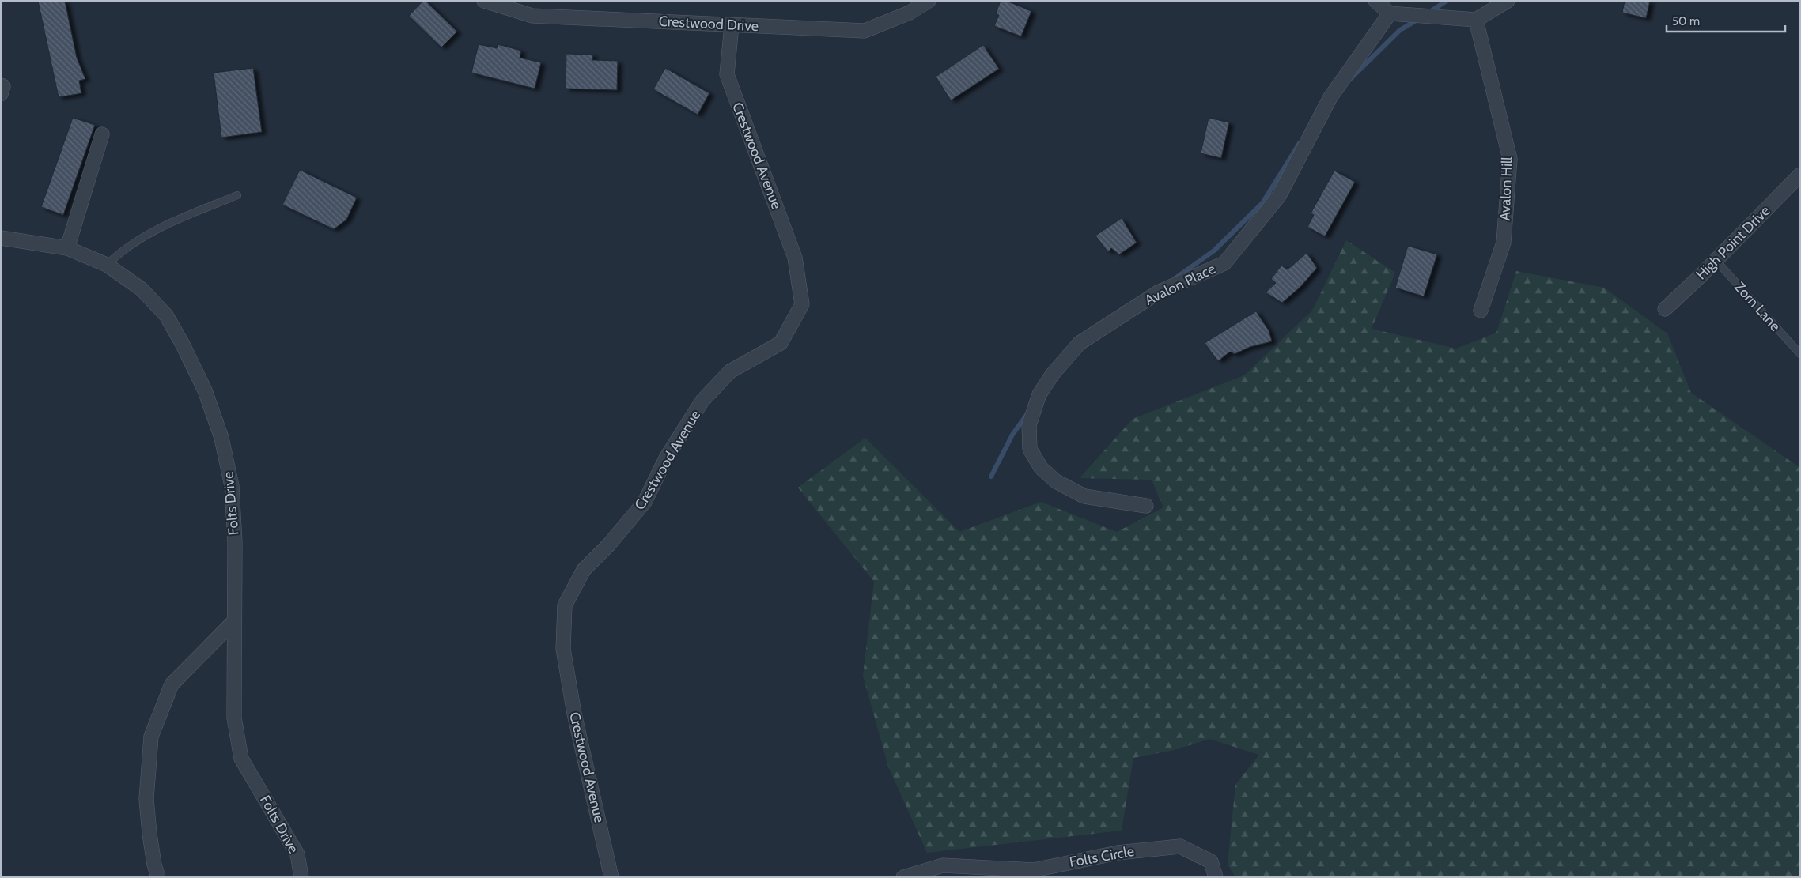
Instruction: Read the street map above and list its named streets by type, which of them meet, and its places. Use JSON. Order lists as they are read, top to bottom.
{
  "streets": {
    "street": [
      "Crestwood Drive",
      "Crestwood Avenue",
      "Avalon Hill",
      "High Point Drive",
      "Avalon Place",
      "Folts Drive",
      "Folts Circle"
    ],
    "lane": ["Zorn Lane"]
  },
  "crossings": [
    ["Crestwood Drive", "Crestwood Avenue"],
    ["High Point Drive", "Zorn Lane"]
  ],
  "scale_bar": "50 m"
}
